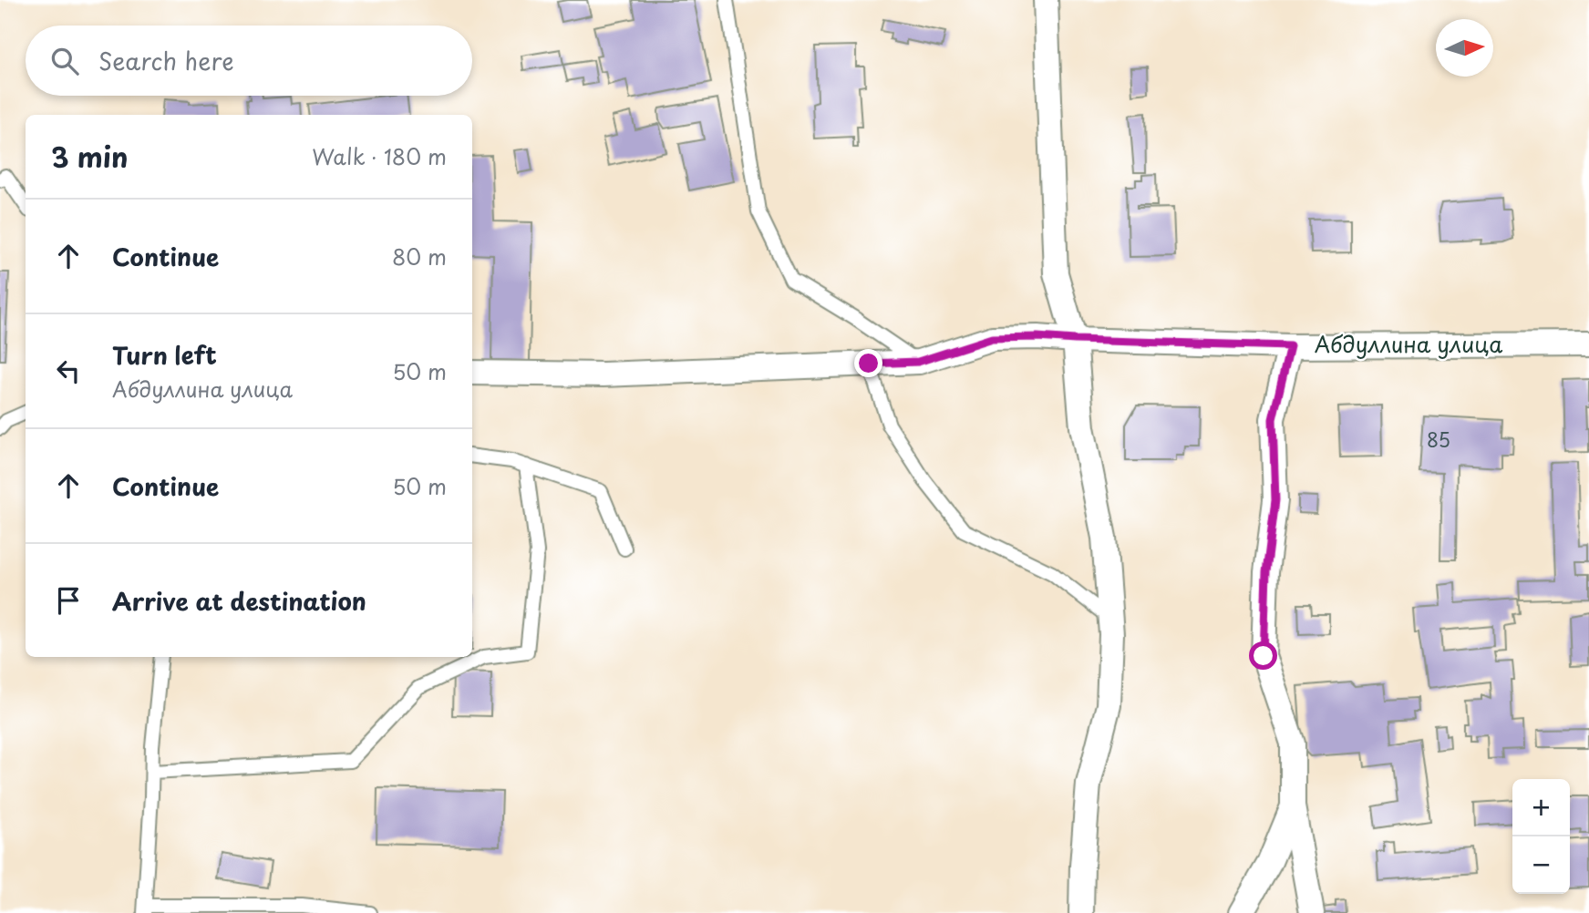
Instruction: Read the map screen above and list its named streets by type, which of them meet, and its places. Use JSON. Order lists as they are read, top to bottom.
{
  "streets": {
    "street": ["Абдуллина улица"]
  },
  "house_numbers": ["85"],
  "north": "right",
  "page": {
    "search": "Search here",
    "heading": ["3 min", "Walk · 180 m"],
    "list": [
      ["Continue", "80 m"],
      ["Turn left", "Абдуллина улица", "50 m"],
      ["Continue", "50 m"],
      "Arrive at destination"
    ],
    "map_buttons": ["+", "−"]
  }
}
